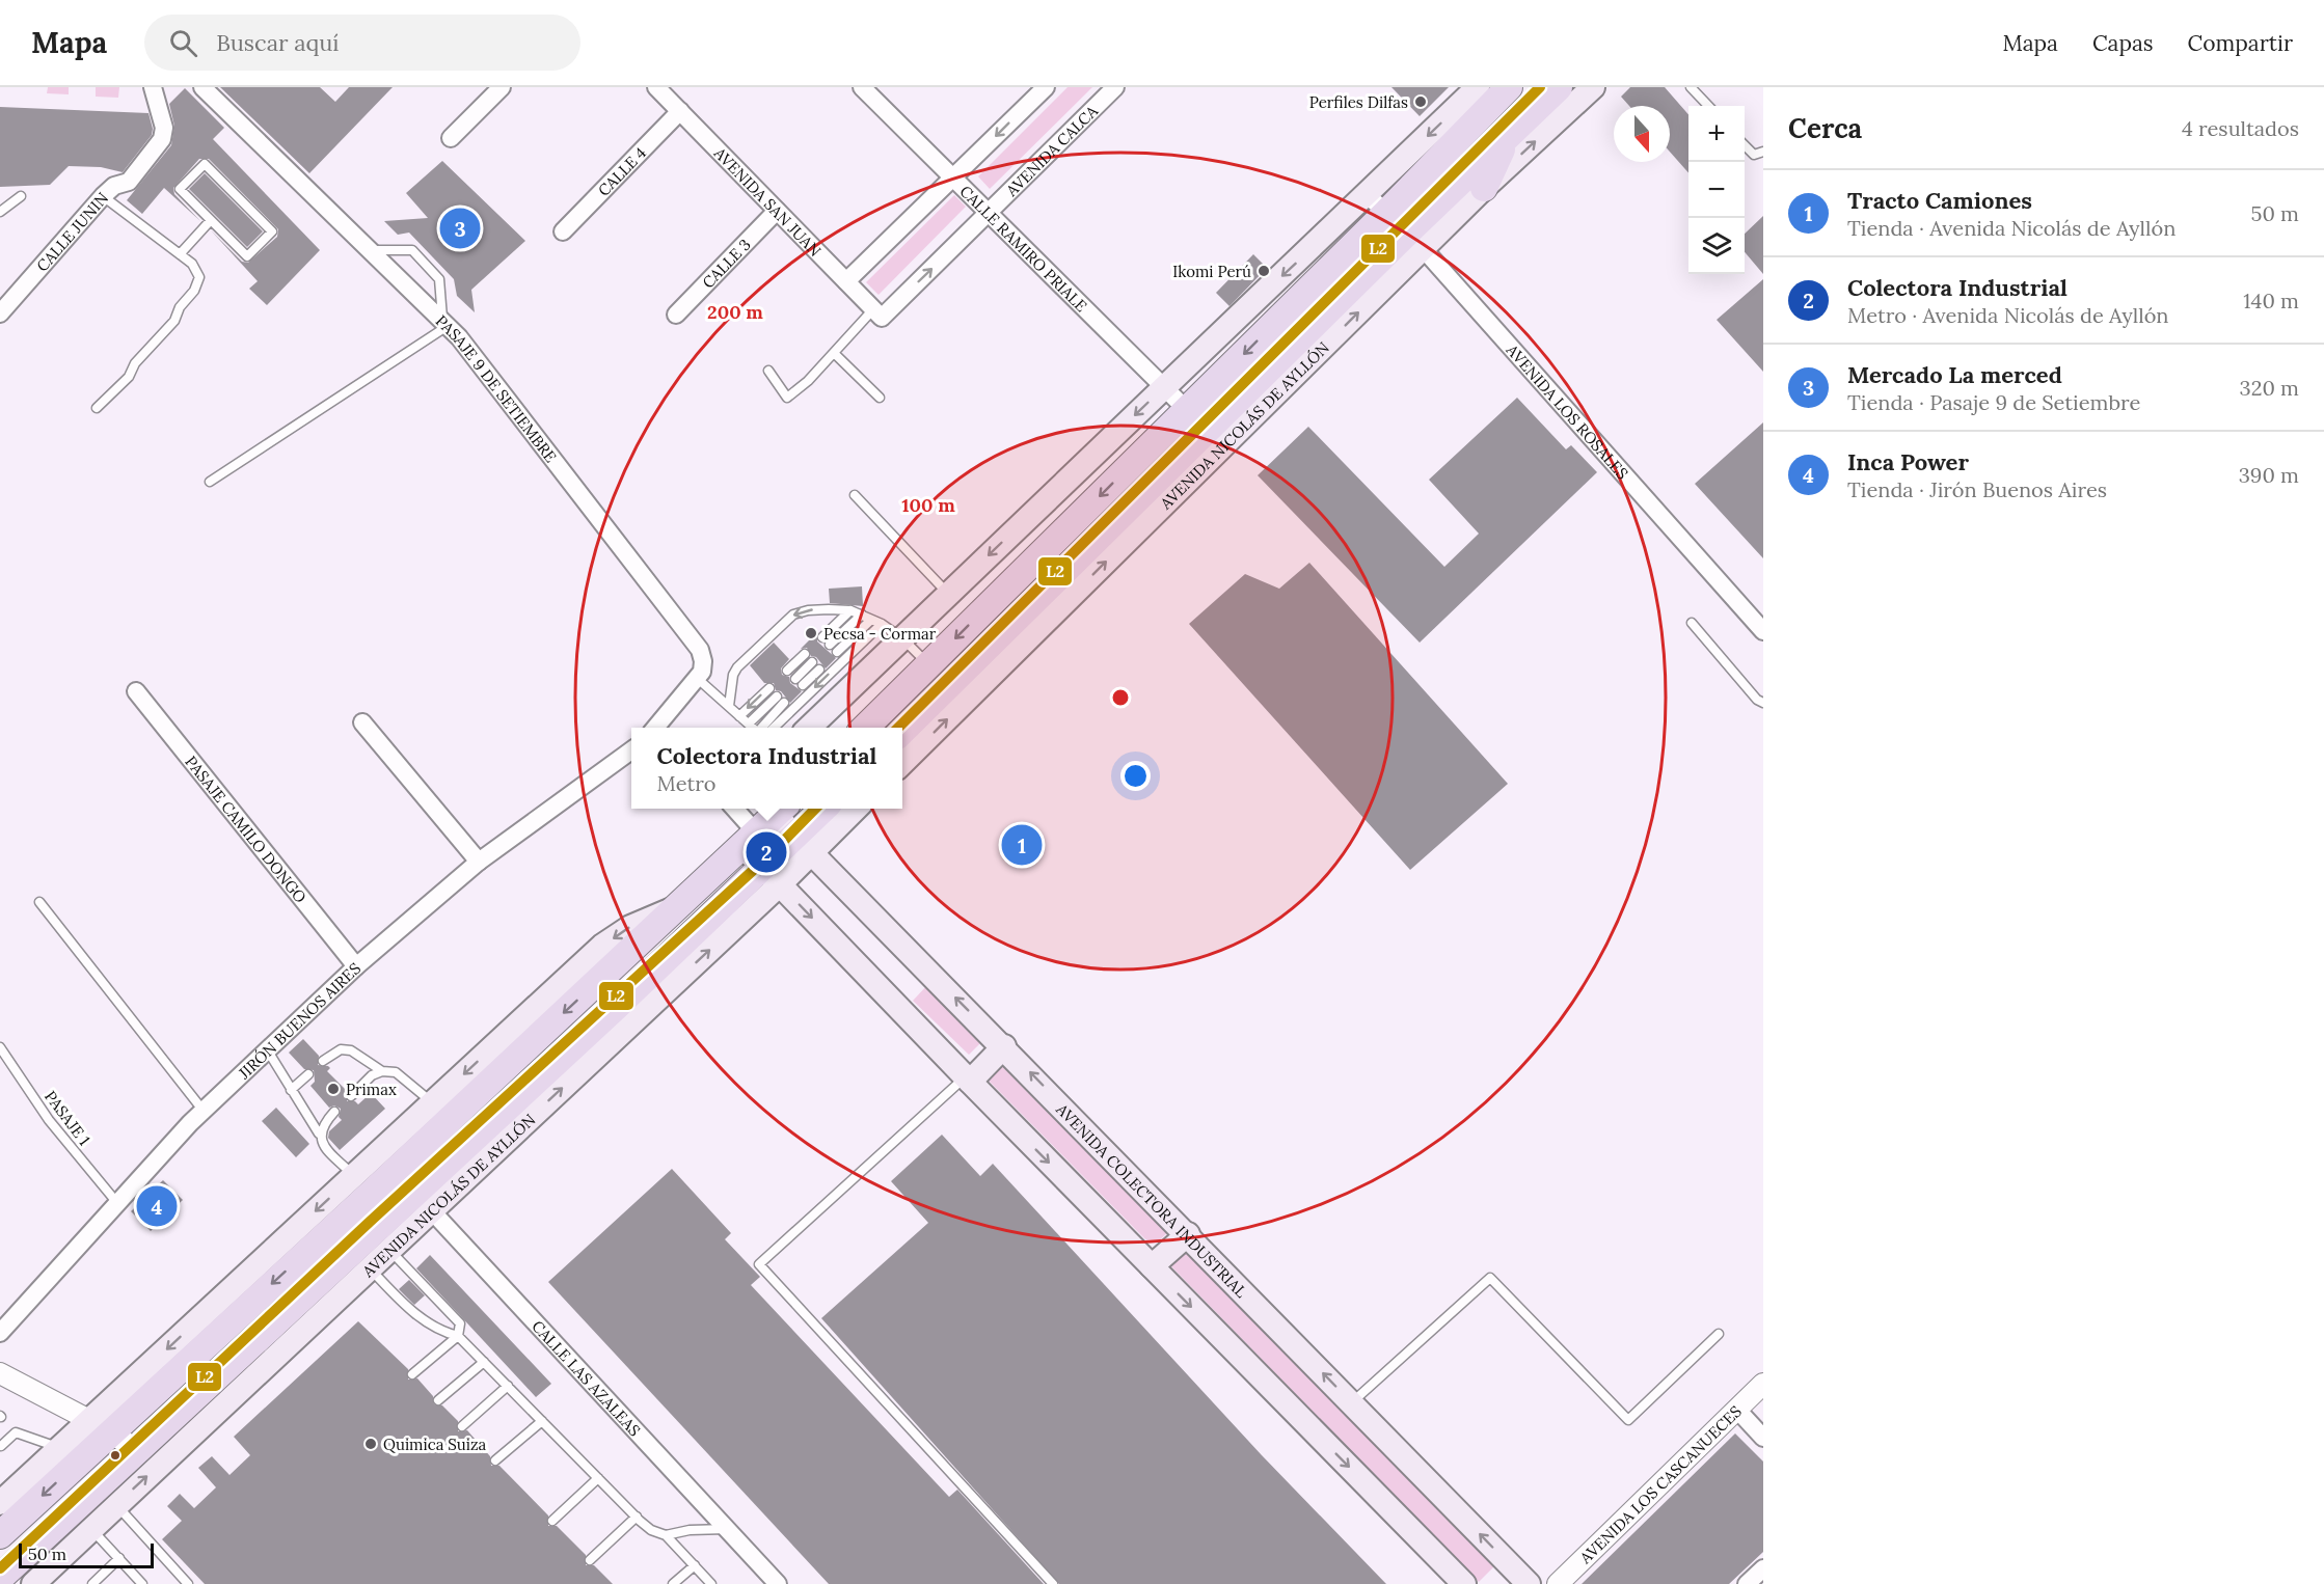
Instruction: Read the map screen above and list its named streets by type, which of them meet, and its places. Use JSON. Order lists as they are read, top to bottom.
{
  "streets": {
    "main road": ["AVENIDA NICOLÁS DE AYLLÓN", "AVENIDA COLECTORA INDUSTRIAL"],
    "street": [
      "AVENIDA CALCA",
      "CALLE 4",
      "AVENIDA SAN JUAN",
      "CALLE JUNIN",
      "CALLE RAMIRO PRIALE",
      "CALLE 3",
      "PASAJE 9 DE SETIEMBRE",
      "AVENIDA LOS ROSALES",
      "PASAJE CAMILO DONGO",
      "JIRÓN BUENOS AIRES",
      "CALLE LAS AZALEAS",
      "AVENIDA LOS CASCANUECES"
    ],
    "lane": ["PASAJE 1"]
  },
  "crossings": [
    ["AVENIDA CALCA", "AVENIDA SAN JUAN"],
    ["AVENIDA CALCA", "CALLE RAMIRO PRIALE"],
    ["CALLE 4", "AVENIDA SAN JUAN"],
    ["AVENIDA SAN JUAN", "CALLE 3"],
    ["AVENIDA LOS ROSALES", "AVENIDA NICOLÁS DE AYLLÓN"],
    ["AVENIDA NICOLÁS DE AYLLÓN", "AVENIDA COLECTORA INDUSTRIAL"],
    ["AVENIDA NICOLÁS DE AYLLÓN", "CALLE LAS AZALEAS"],
    ["PASAJE CAMILO DONGO", "JIRÓN BUENOS AIRES"],
    ["JIRÓN BUENOS AIRES", "PASAJE 1"]
  ],
  "places": [
    "Perfiles Dilfas",
    "Ikomi Perú",
    "Pecsa - Cormar",
    "Primax",
    "Quimica Suiza"
  ],
  "lines": ["transit line L2"],
  "scale_bar": "50 m",
  "north": "bottom",
  "page": {
    "header": "Mapa",
    "search": "Buscar aquí",
    "nav": ["Mapa", "Capas", "Compartir"],
    "heading": ["Cerca", "4 resultados"],
    "map_buttons": ["+", "−"],
    "list": [
      {
        "mark": "1",
        "name": "Tracto Camiones",
        "note": "Tienda · Avenida Nicolás de Ayllón",
        "value": "50 m"
      },
      {
        "mark": "2",
        "name": "Colectora Industrial",
        "note": "Metro · Avenida Nicolás de Ayllón",
        "value": "140 m"
      },
      {
        "mark": "3",
        "name": "Mercado La merced",
        "note": "Tienda · Pasaje 9 de Setiembre",
        "value": "320 m"
      },
      {
        "mark": "4",
        "name": "Inca Power",
        "note": "Tienda · Jirón Buenos Aires",
        "value": "390 m"
      }
    ],
    "pins": [
      "3",
      "1",
      "2",
      "4"
    ],
    "popup": ["Colectora Industrial", "Metro"],
    "scale": "50 m"
  },
  "rings": ["200 m", "100 m"]
}
